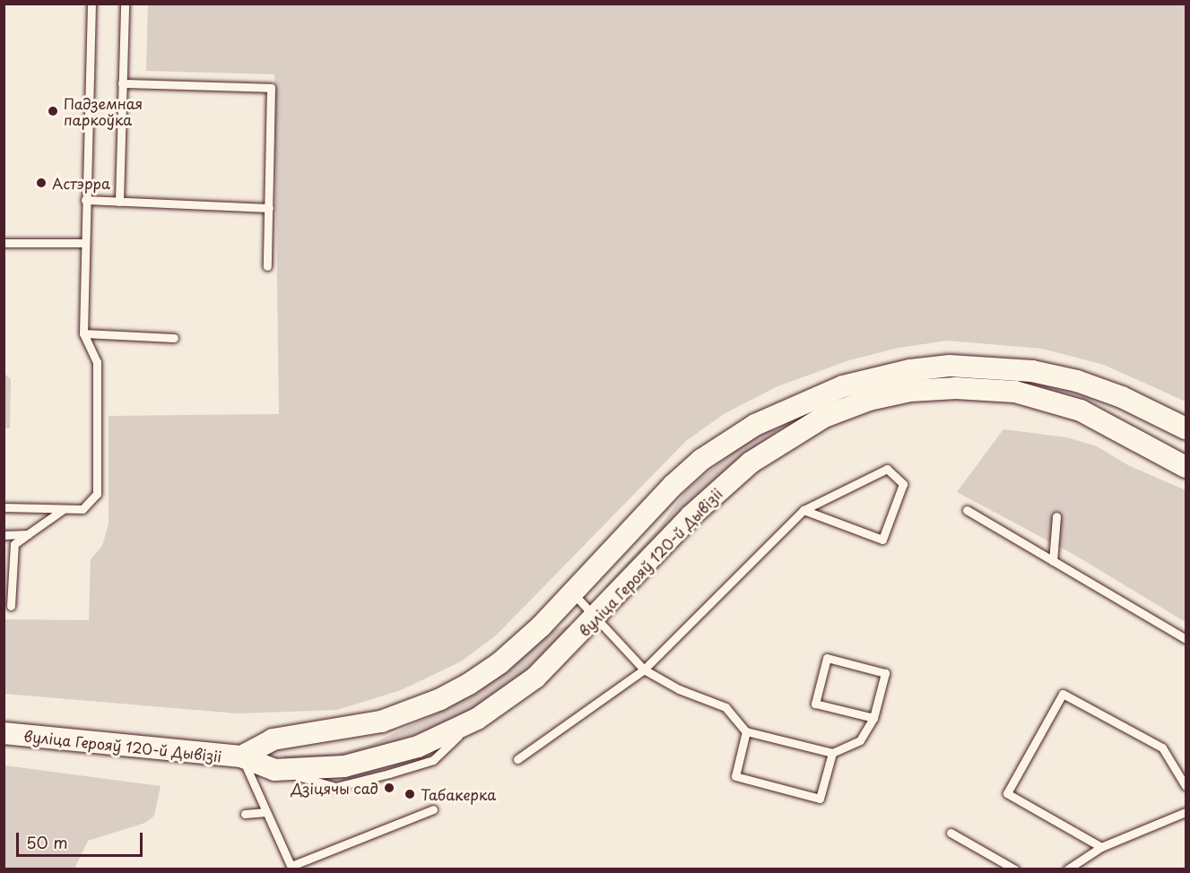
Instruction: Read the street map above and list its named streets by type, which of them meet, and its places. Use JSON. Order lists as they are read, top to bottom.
{
  "streets": {
    "street": ["вуліца Герояў 120-й Дывізіі"]
  },
  "places": [
    "Падземная паркоўка",
    "Астэрра",
    "Дзіцячы сад",
    "Табакерка"
  ],
  "scale_bar": "50 m"
}
